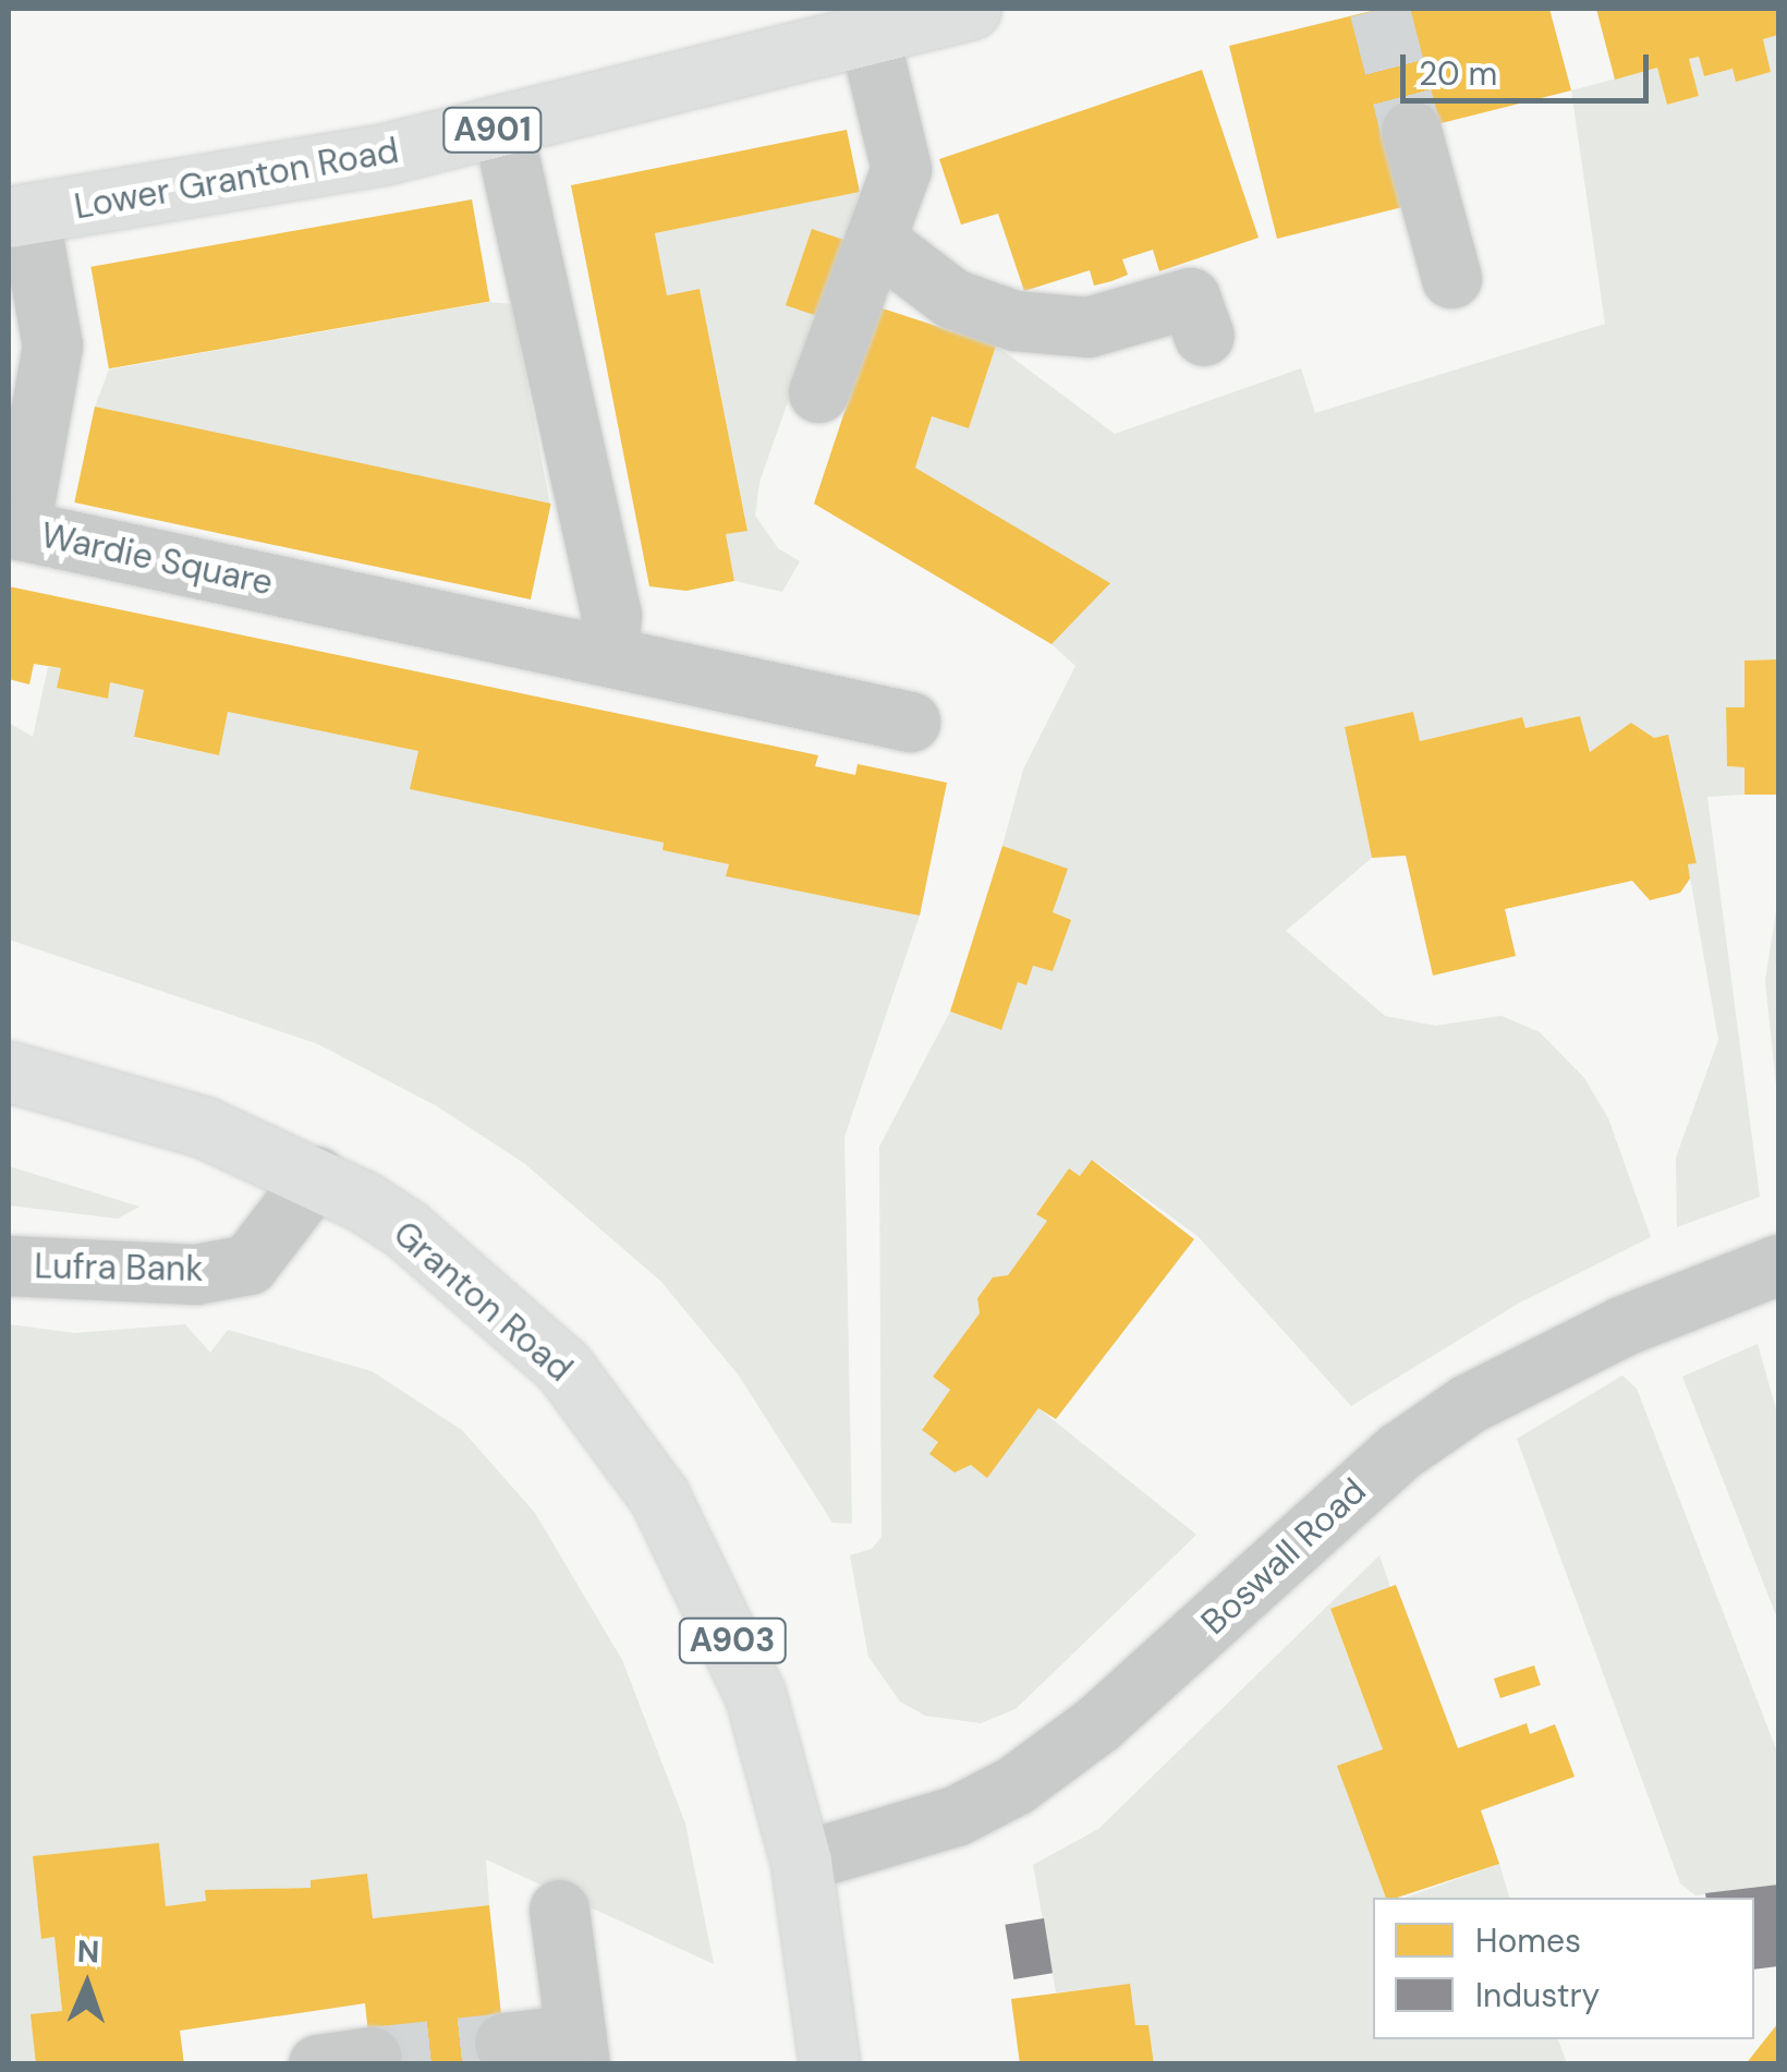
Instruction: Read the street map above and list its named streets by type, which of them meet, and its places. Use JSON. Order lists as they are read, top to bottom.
{
  "streets": {
    "main road": [
      "A901",
      "Lower Granton Road",
      "Granton Road",
      "A903"
    ],
    "street": ["Wardie Square", "Lufra Bank", "Boswall Road"]
  },
  "crossings": [
    ["Lower Granton Road", "Wardie Square"],
    ["Lufra Bank", "Granton Road"],
    ["Granton Road", "Boswall Road"]
  ],
  "legend": ["Homes", "Industry"],
  "scale_bar": "20 m",
  "north": "top"
}
